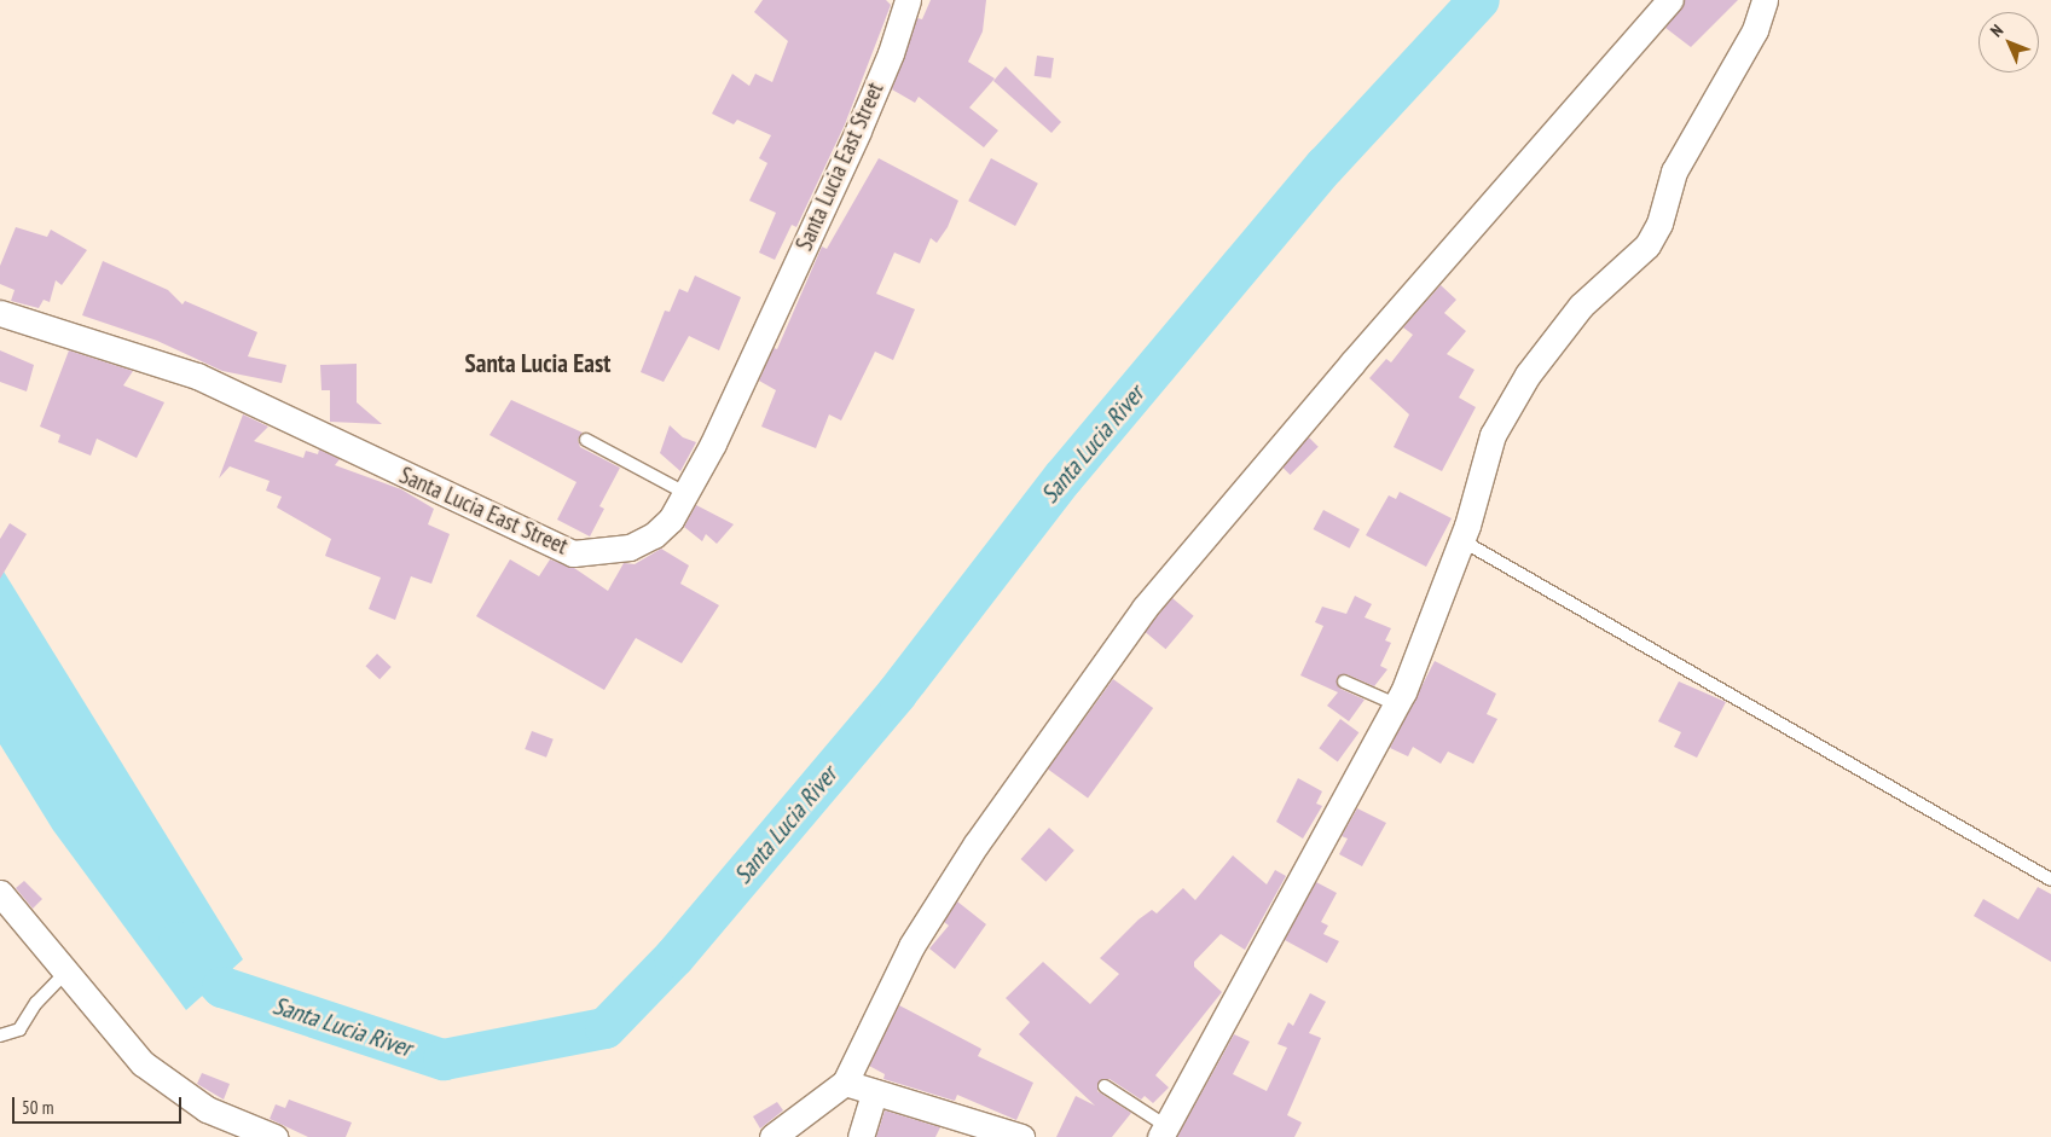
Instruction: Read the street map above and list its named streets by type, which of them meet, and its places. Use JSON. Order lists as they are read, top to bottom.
{
  "streets": {
    "street": ["Santa Lucia East Street"]
  },
  "districts": ["Santa Lucia East"],
  "water": ["Santa Lucia River"],
  "scale_bar": "50 m",
  "north": "top left"
}
